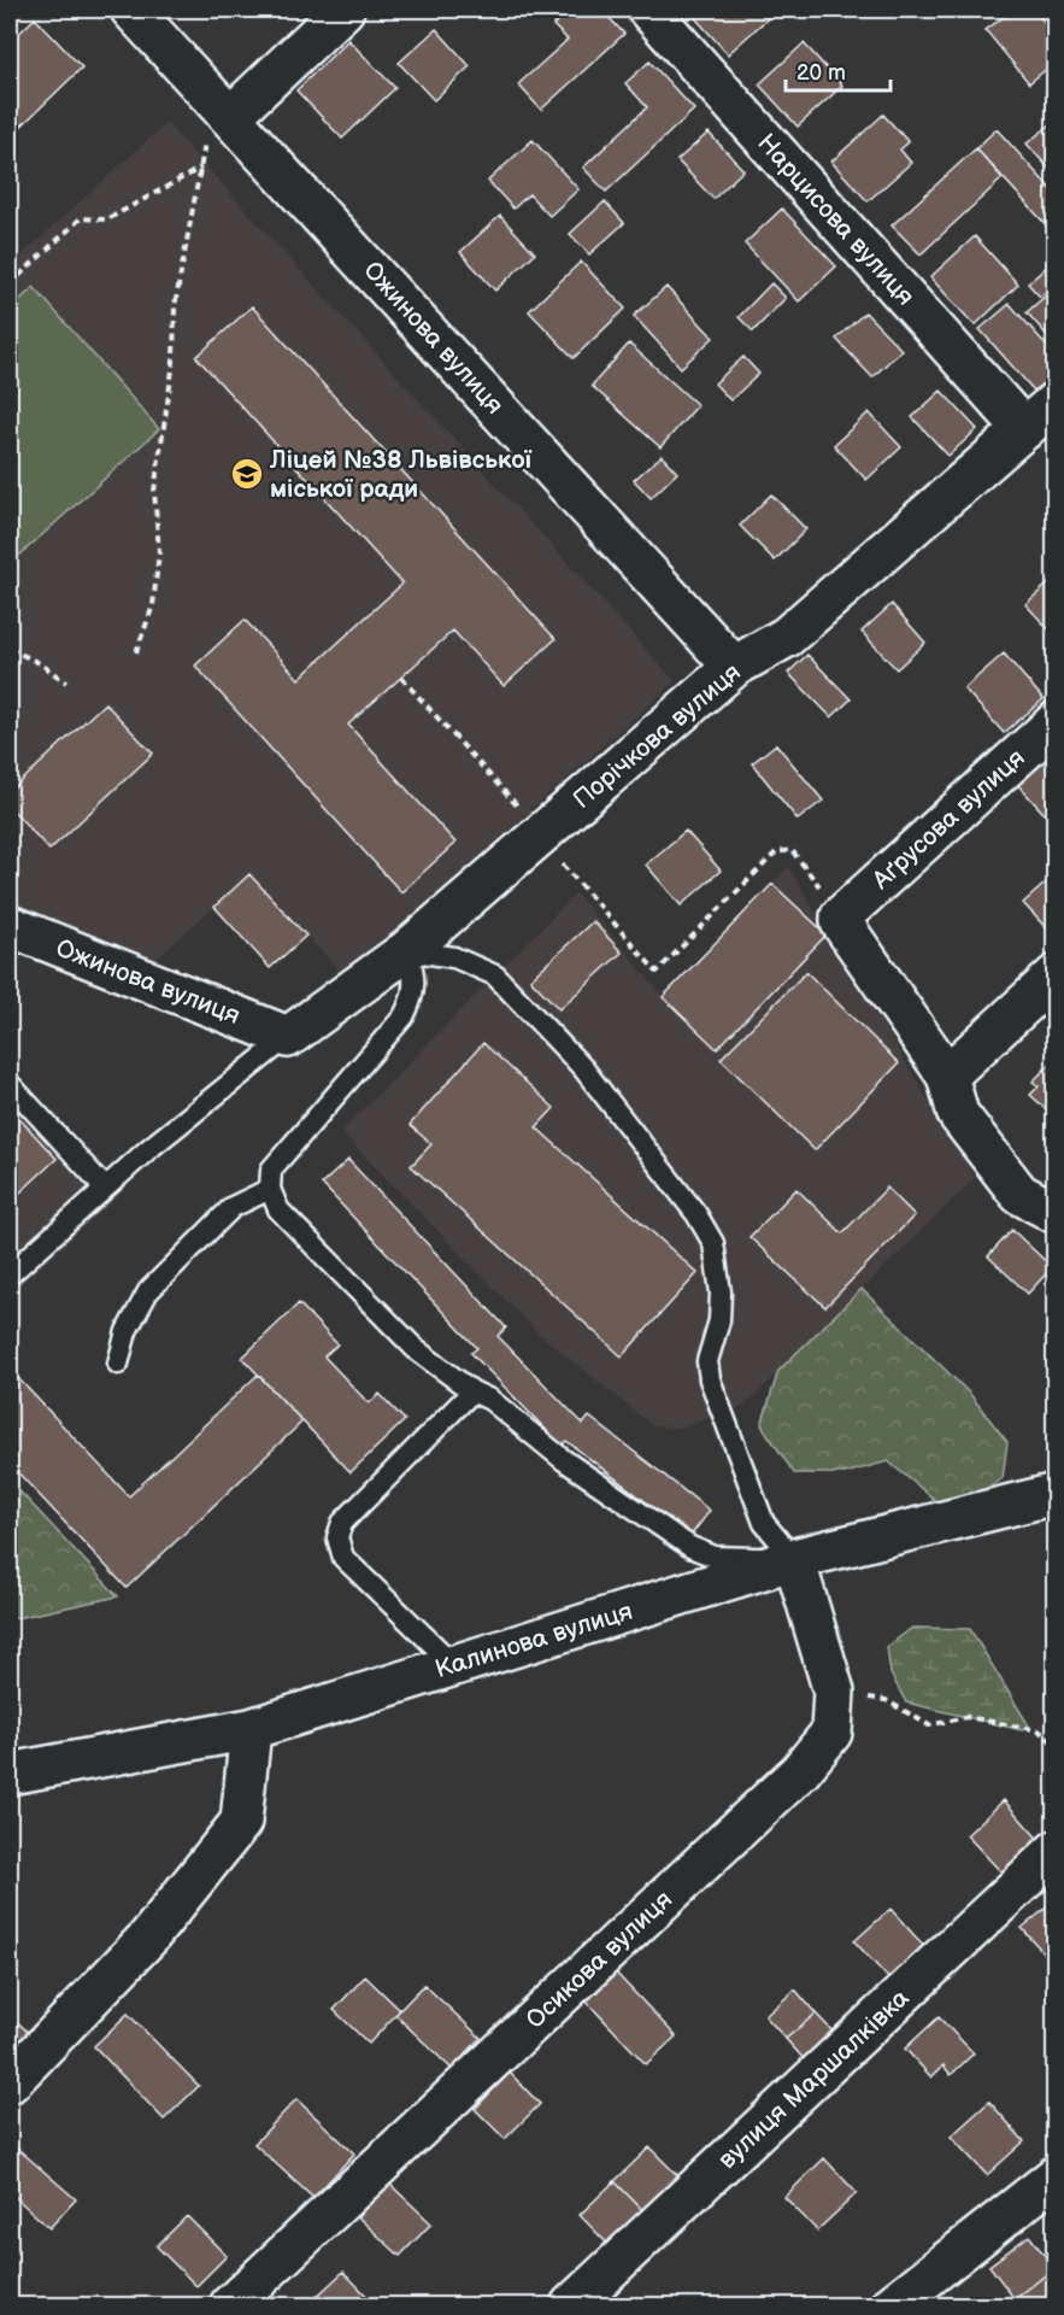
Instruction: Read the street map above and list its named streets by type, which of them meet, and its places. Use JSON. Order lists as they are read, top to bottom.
{
  "streets": {
    "street": [
      "Нарцисова вулиця",
      "Ожинова вулиця",
      "Порічкова вулиця",
      "Аґрусова вулиця",
      "Калинова вулиця",
      "Осикова вулиця",
      "вулиця Маршалківка"
    ]
  },
  "crossings": [
    ["Нарцисова вулиця", "Порічкова вулиця"],
    ["Ожинова вулиця", "Порічкова вулиця"],
    ["Калинова вулиця", "Осикова вулиця"]
  ],
  "places": {
    "school or university": ["Ліцей №38 Львівської міської ради"]
  },
  "scale_bar": "20 m"
}
